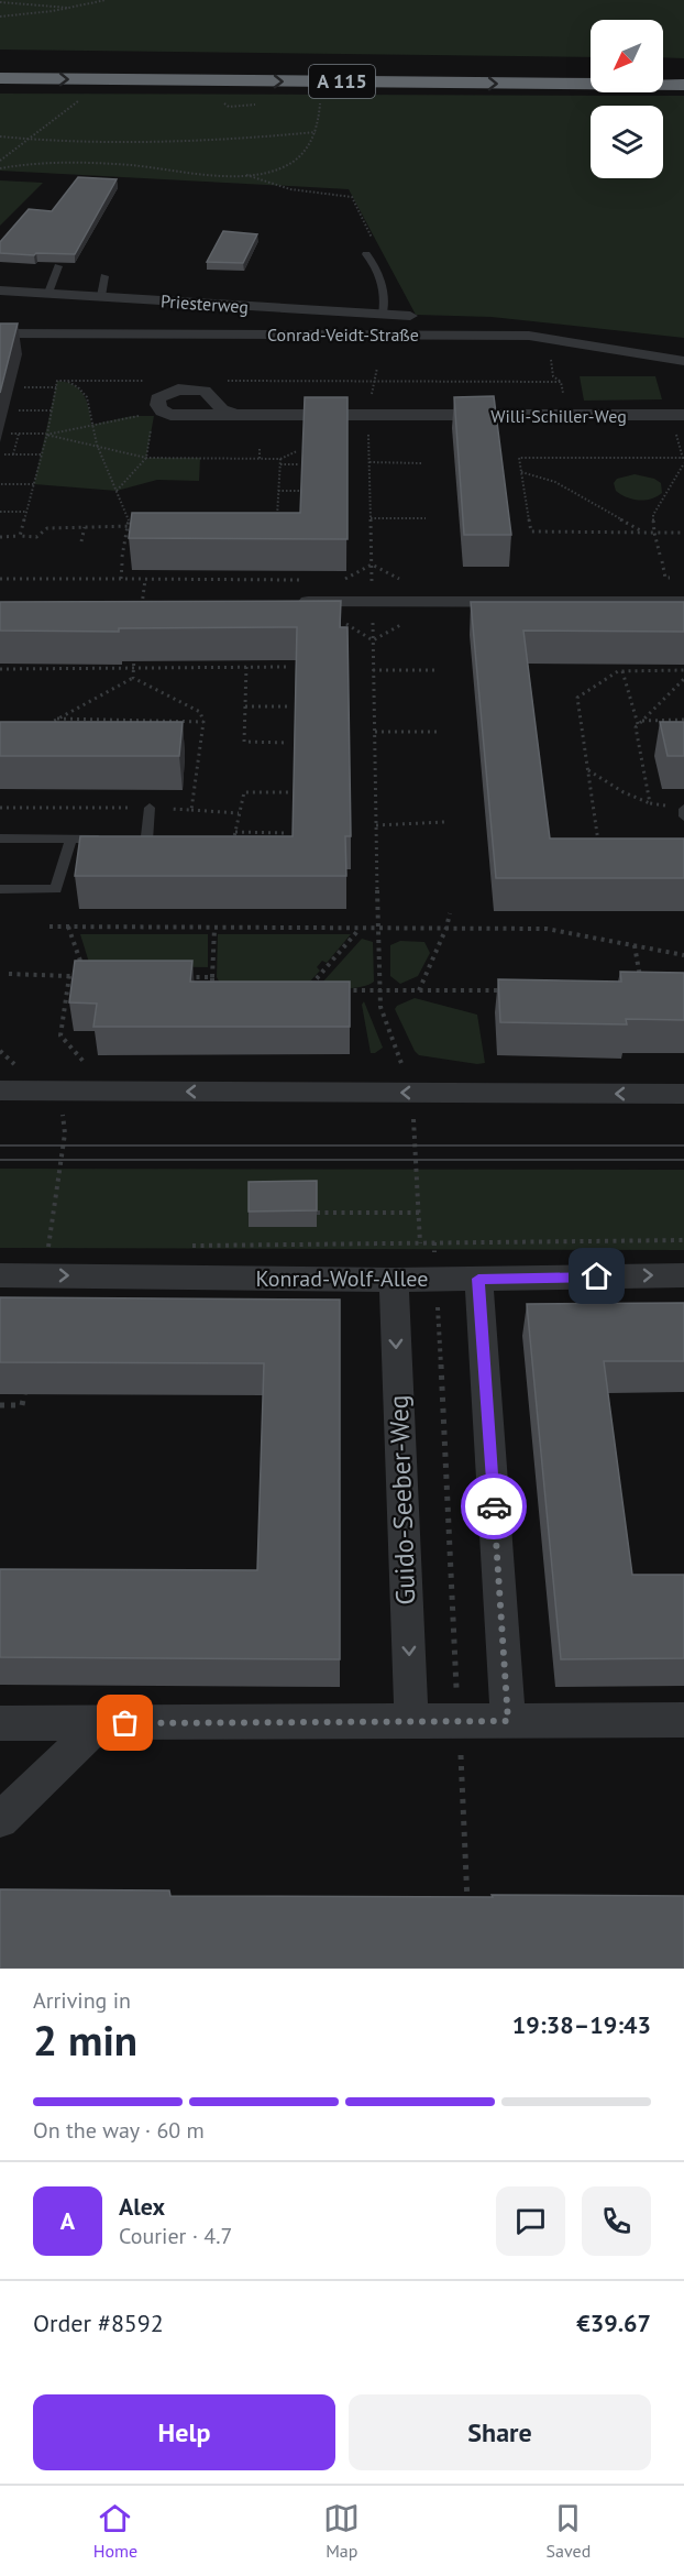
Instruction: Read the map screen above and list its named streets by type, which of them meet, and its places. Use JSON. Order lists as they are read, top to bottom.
{
  "streets": {
    "highway": ["A 115"],
    "street": [
      "Priesterweg",
      "Conrad-Veidt-Straße",
      "Willi-Schiller-Weg",
      "Konrad-Wolf-Allee",
      "Guido-Seeber-Weg"
    ]
  },
  "crossings": [
    ["Konrad-Wolf-Allee", "Guido-Seeber-Weg"]
  ],
  "north": "bottom left",
  "page": {
    "heading": ["2 min", "Arriving in", "19:38–19:43"],
    "panel": [
      "Alex",
      "Courier · 4.7",
      "Order #8592",
      "€39.67"
    ],
    "bar": "On the way · 60 m",
    "round": "A",
    "buttons": ["Help", "Share"],
    "tabs": ["Home", "Map", "Saved"]
  }
}
